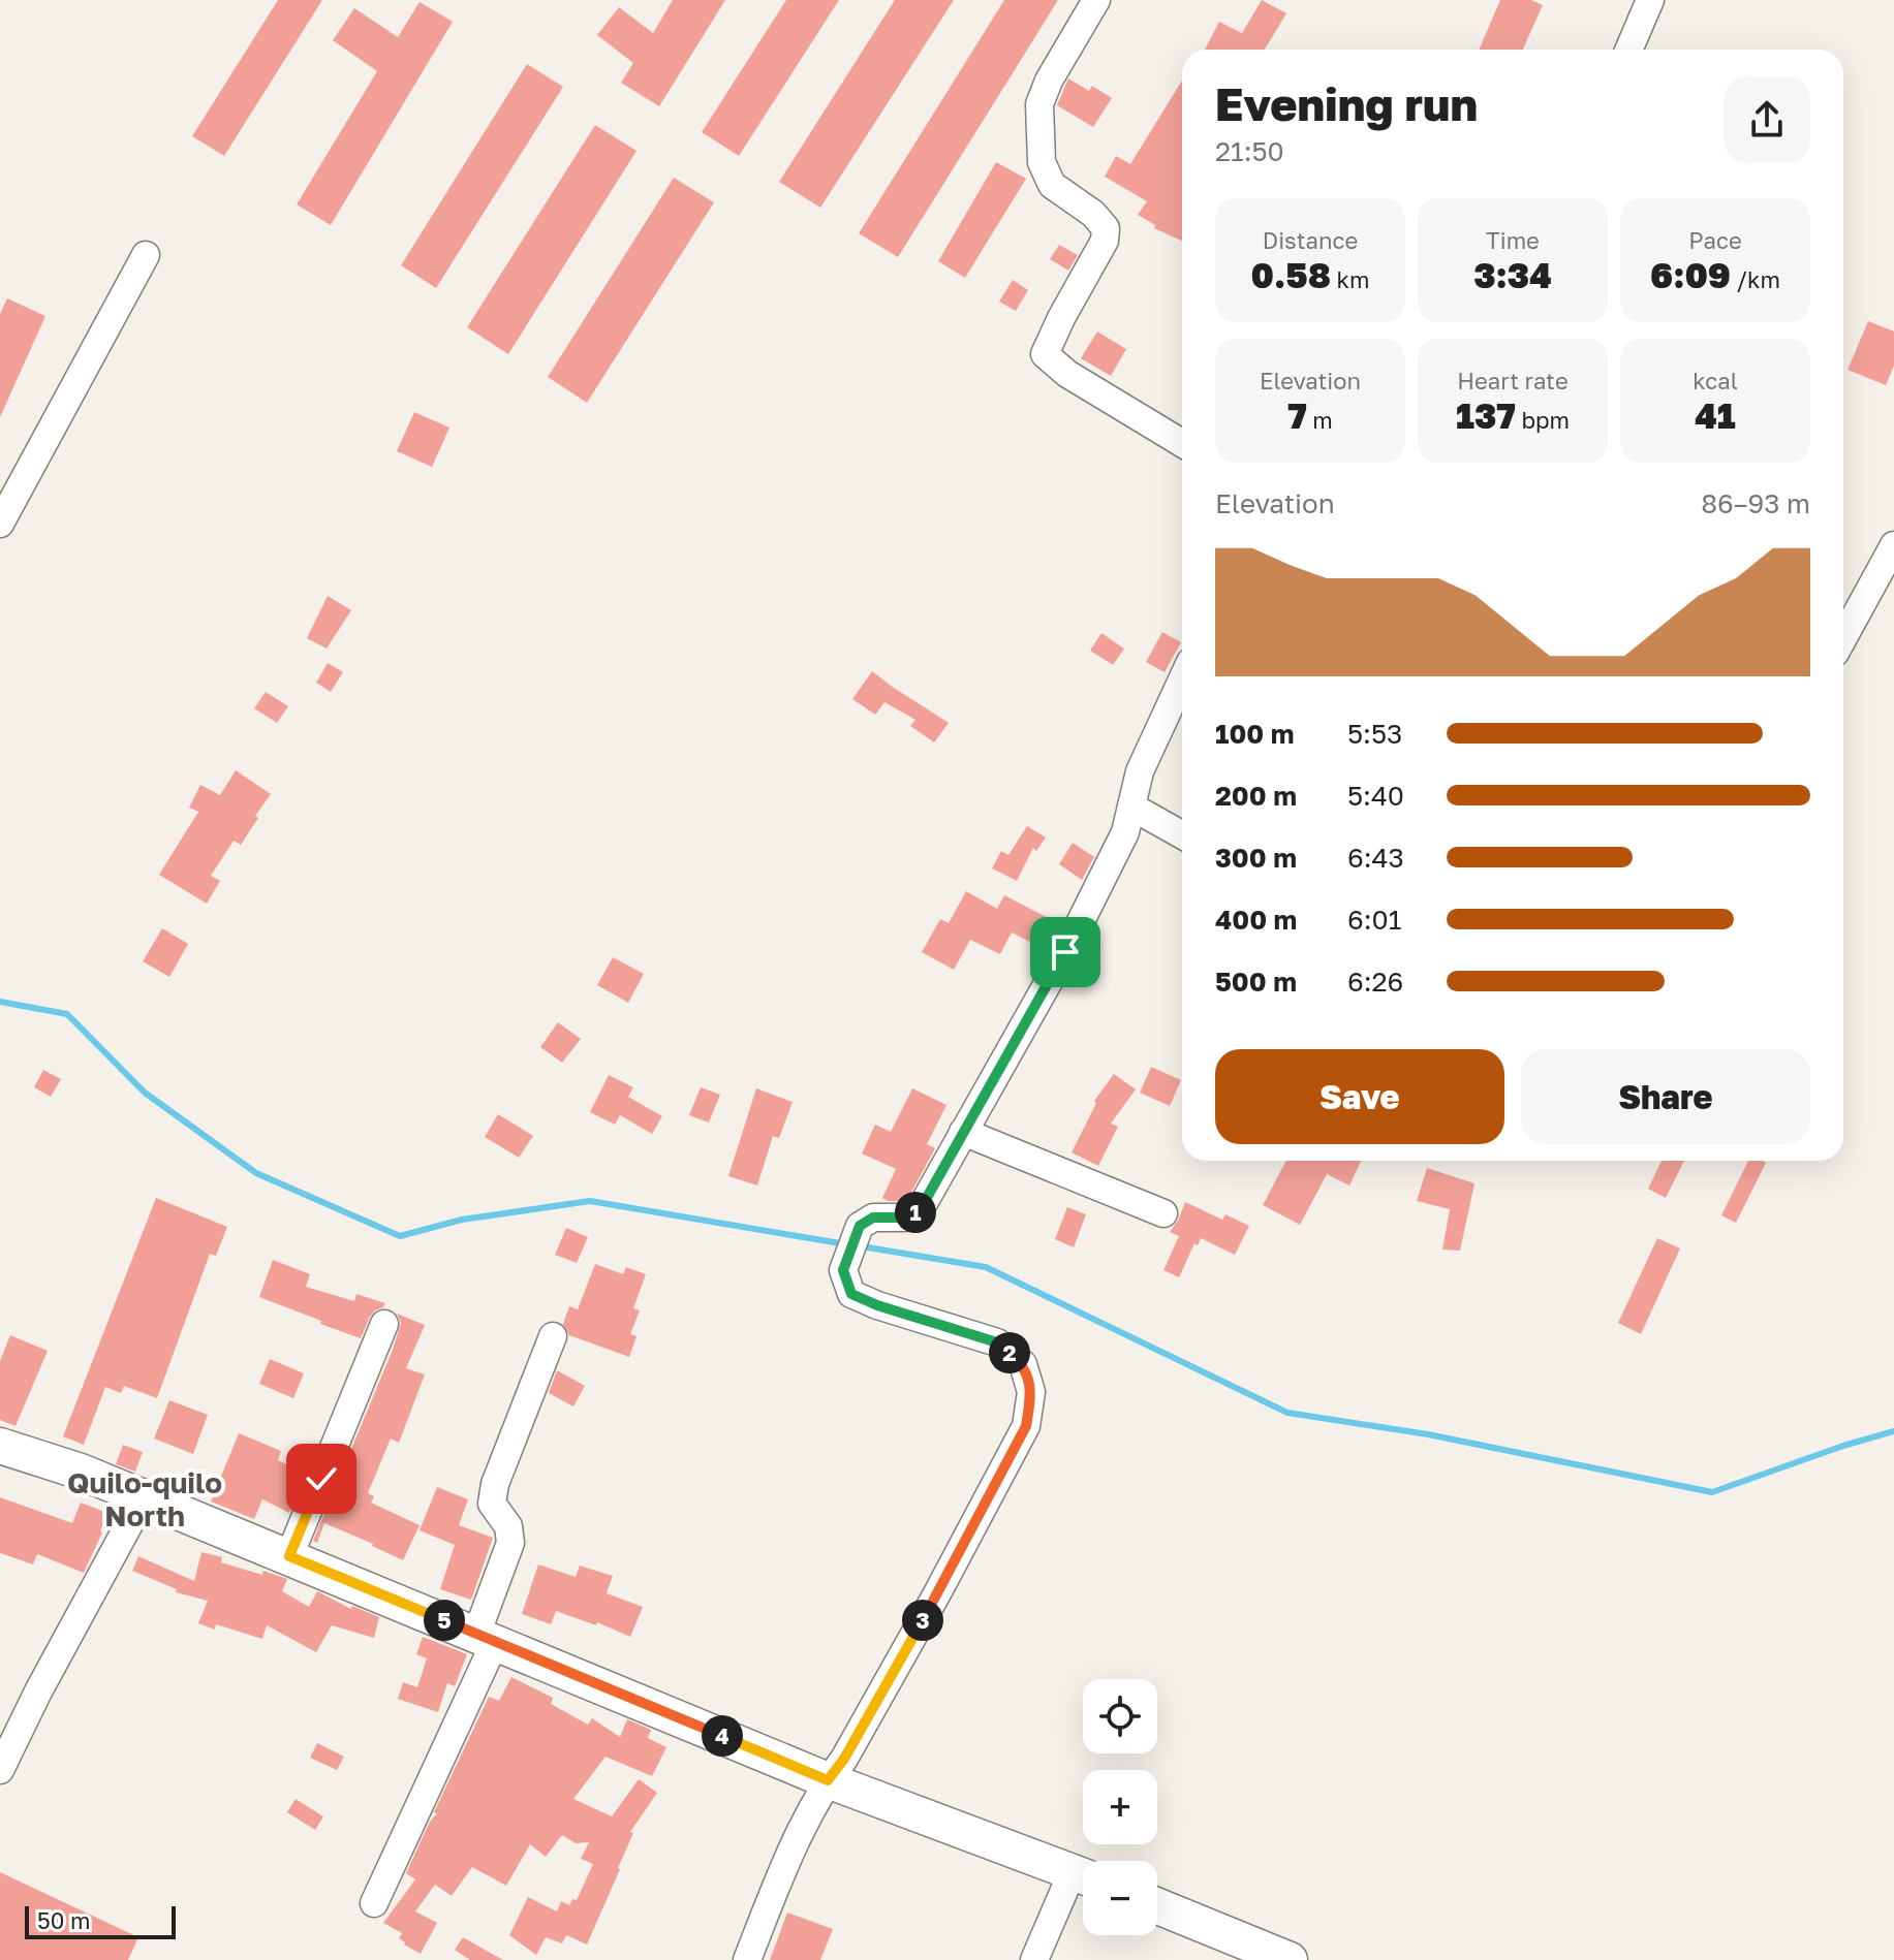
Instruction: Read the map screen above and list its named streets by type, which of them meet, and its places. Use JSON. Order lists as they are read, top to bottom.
{
  "districts": ["Quilo-quilo North"],
  "scale_bar": "50 m",
  "page": {
    "heading": ["Evening run", "21:50"],
    "stats": [
      ["Distance", "0.58 km"],
      ["Time", "3:34"],
      ["Pace", "6:09 /km"],
      ["Elevation", "7 m"],
      ["Heart rate", "137 bpm"],
      ["kcal", "41"]
    ],
    "chart": ["Elevation", "86–93 m"],
    "list": [
      {
        "name": "100 m",
        "note": "5:53"
      },
      {
        "name": "200 m",
        "note": "5:40"
      },
      {
        "name": "300 m",
        "note": "6:43"
      },
      {
        "name": "400 m",
        "note": "6:01"
      },
      {
        "name": "500 m",
        "note": "6:26"
      }
    ],
    "buttons": ["Save", "Share"],
    "pins": [
      "1",
      "2",
      "3",
      "5",
      "4"
    ],
    "map_buttons": ["+", "−"],
    "scale": "50 m"
  }
}
